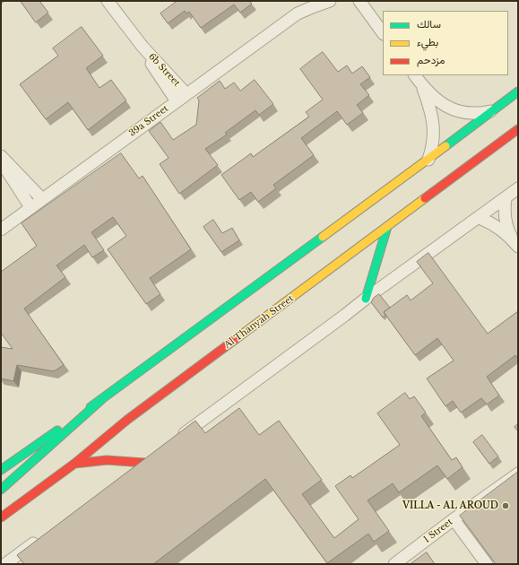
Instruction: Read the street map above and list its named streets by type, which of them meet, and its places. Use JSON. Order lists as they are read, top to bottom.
{
  "streets": {
    "main road": ["Al Thanyah Street"],
    "street": ["6b Street", "39a Street", "1 Street"]
  },
  "crossings": [
    ["6b Street", "39a Street"]
  ],
  "places": ["VILLA - AL AROUD"],
  "legend": ["سالك", "بطيء", "مزدحم"]
}
